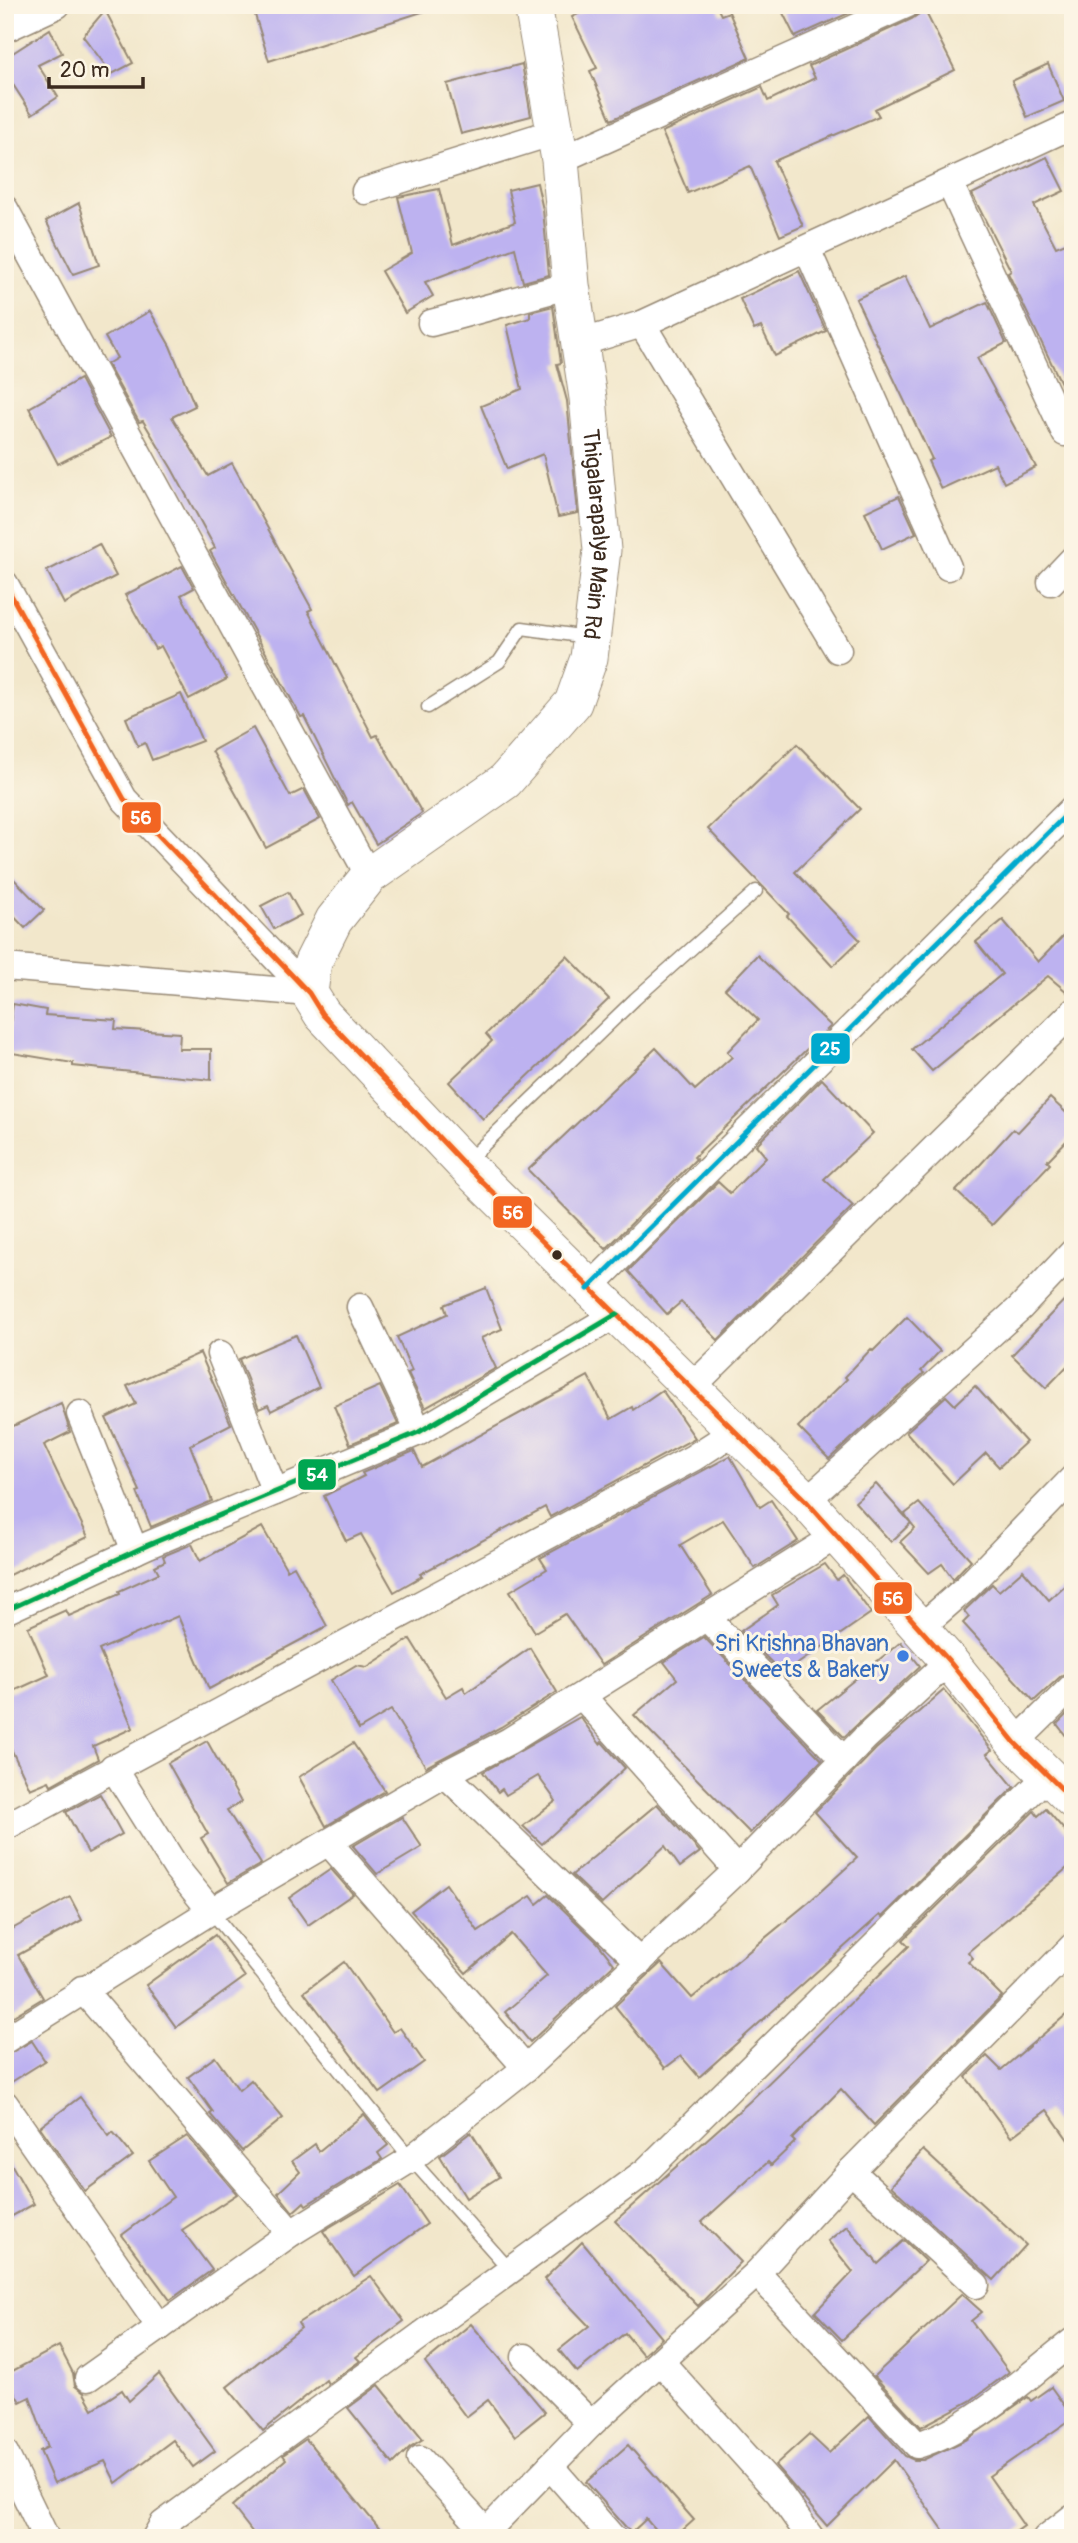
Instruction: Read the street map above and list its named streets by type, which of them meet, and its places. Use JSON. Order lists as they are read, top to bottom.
{
  "streets": {
    "street": ["Thigalarapalya Main Rd"]
  },
  "places": ["Sri Krishna Bhavan Sweets & Bakery"],
  "lines": ["transit line 56", "transit line 25", "transit line 54"],
  "scale_bar": "20 m"
}
